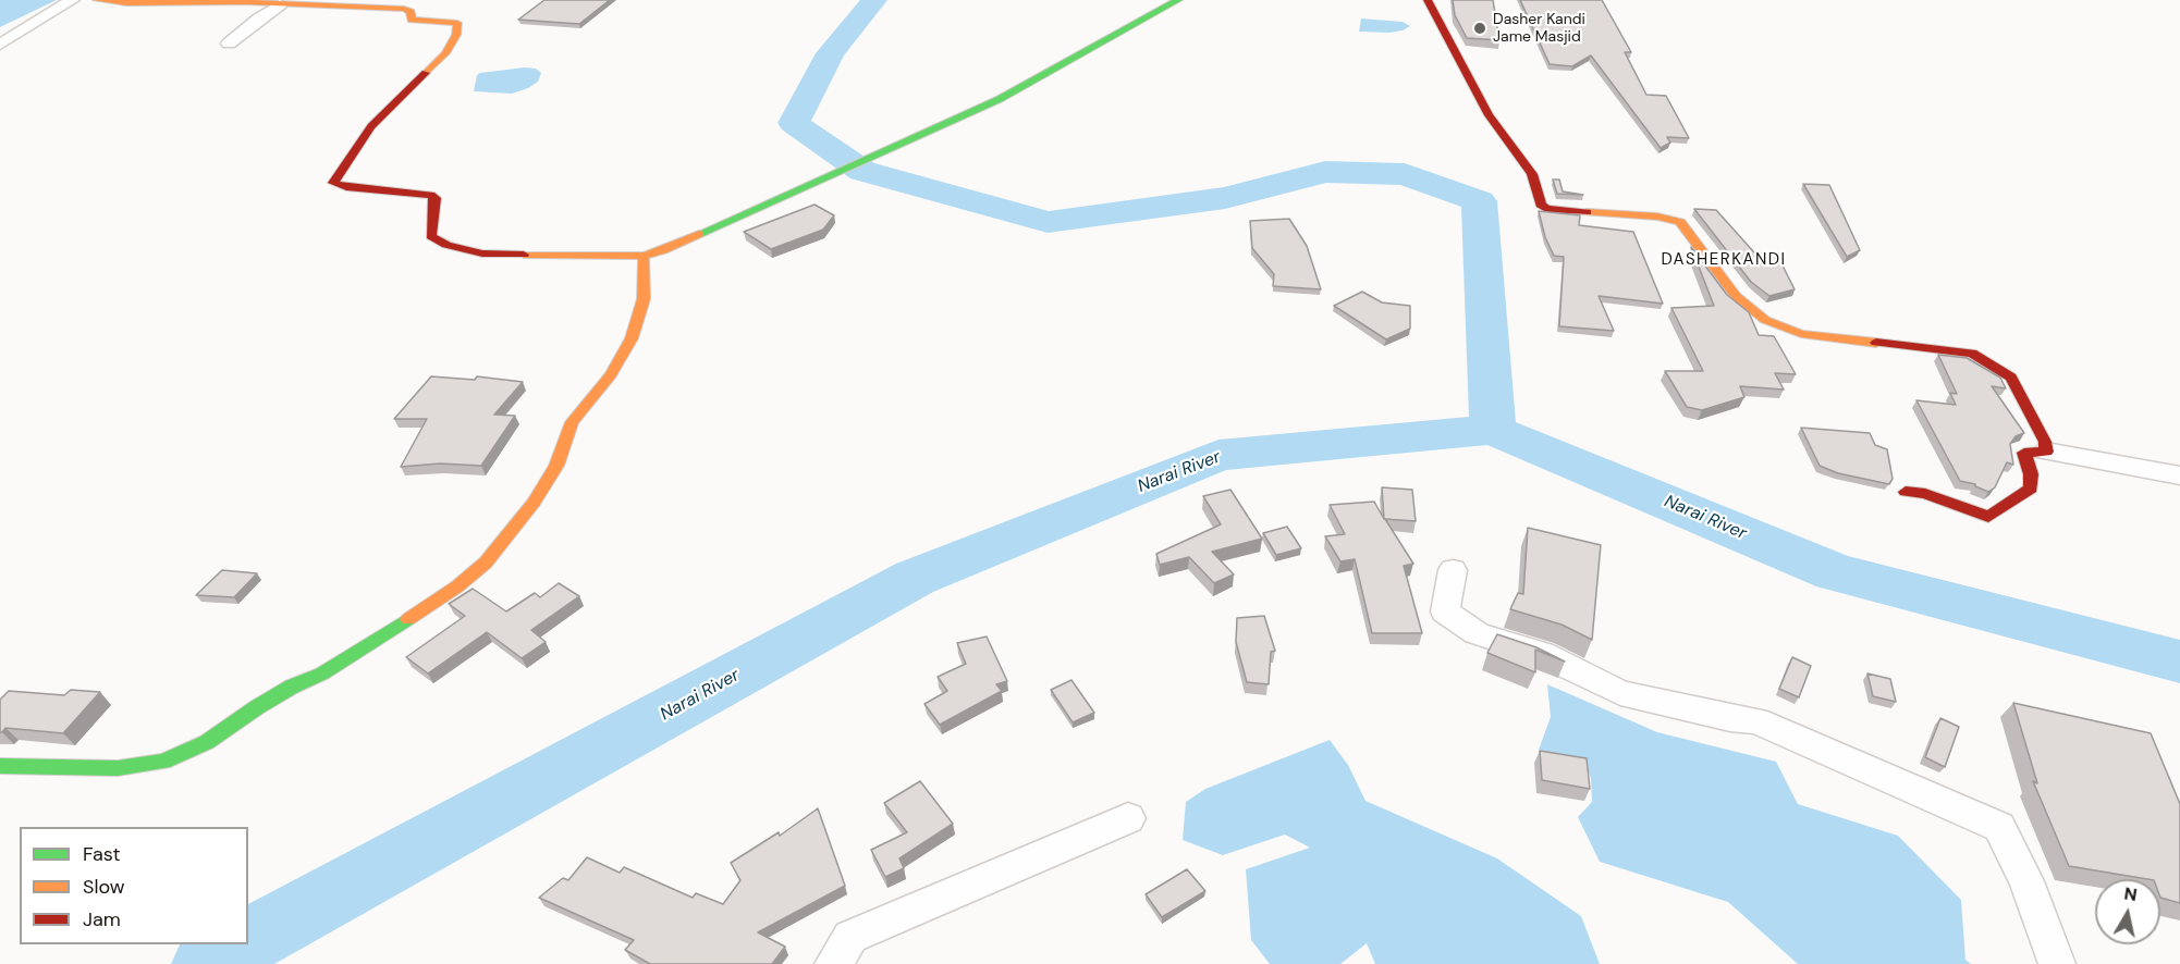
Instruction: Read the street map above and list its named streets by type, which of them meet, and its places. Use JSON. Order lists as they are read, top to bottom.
{
  "districts": ["DASHERKANDI"],
  "water": ["Narai River"],
  "places": ["Dasher Kandi Jame Masjid"],
  "legend": ["Fast", "Slow", "Jam"],
  "north": "top"
}
